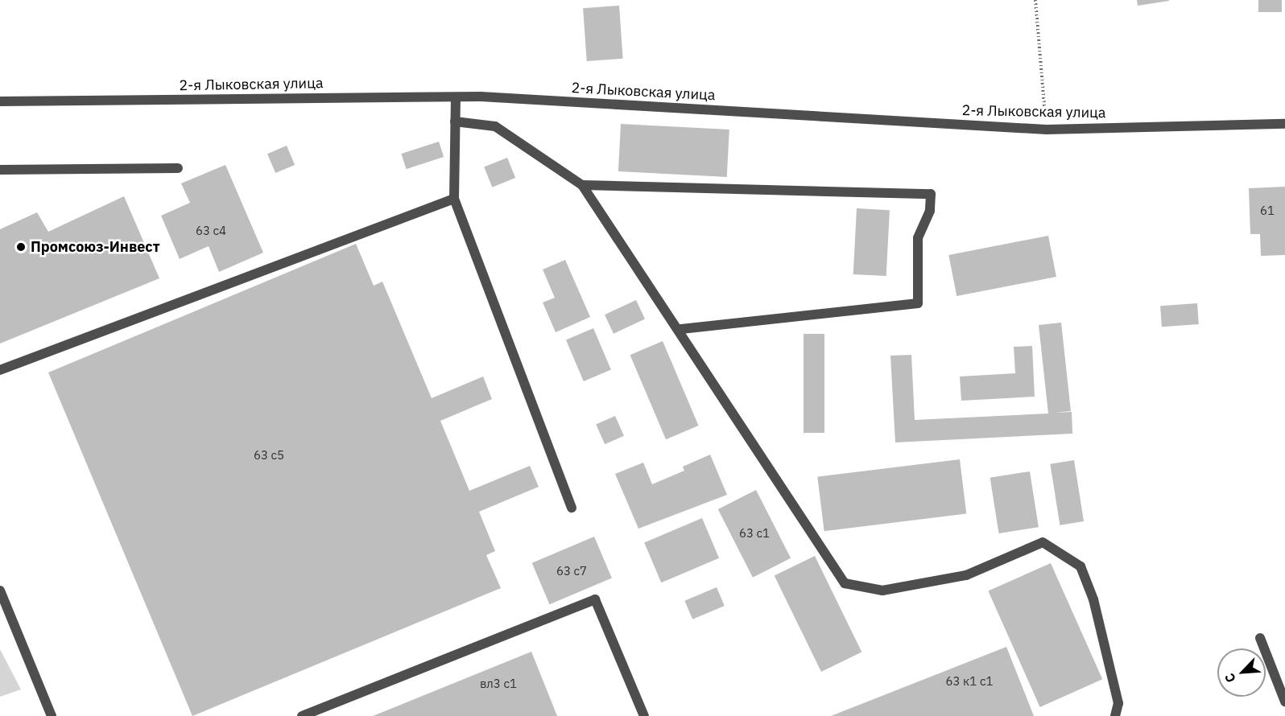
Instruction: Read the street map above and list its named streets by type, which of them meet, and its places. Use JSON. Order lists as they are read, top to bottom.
{
  "streets": {
    "street": ["2-я Лыковская улица"]
  },
  "places": ["Промсоюз-Инвест"],
  "house_numbers": [
    "61",
    "63 с4",
    "63 с5",
    "63 с1",
    "63 с7",
    "63 к1 с1",
    "вл3 с1"
  ],
  "north": "bottom left"
}
